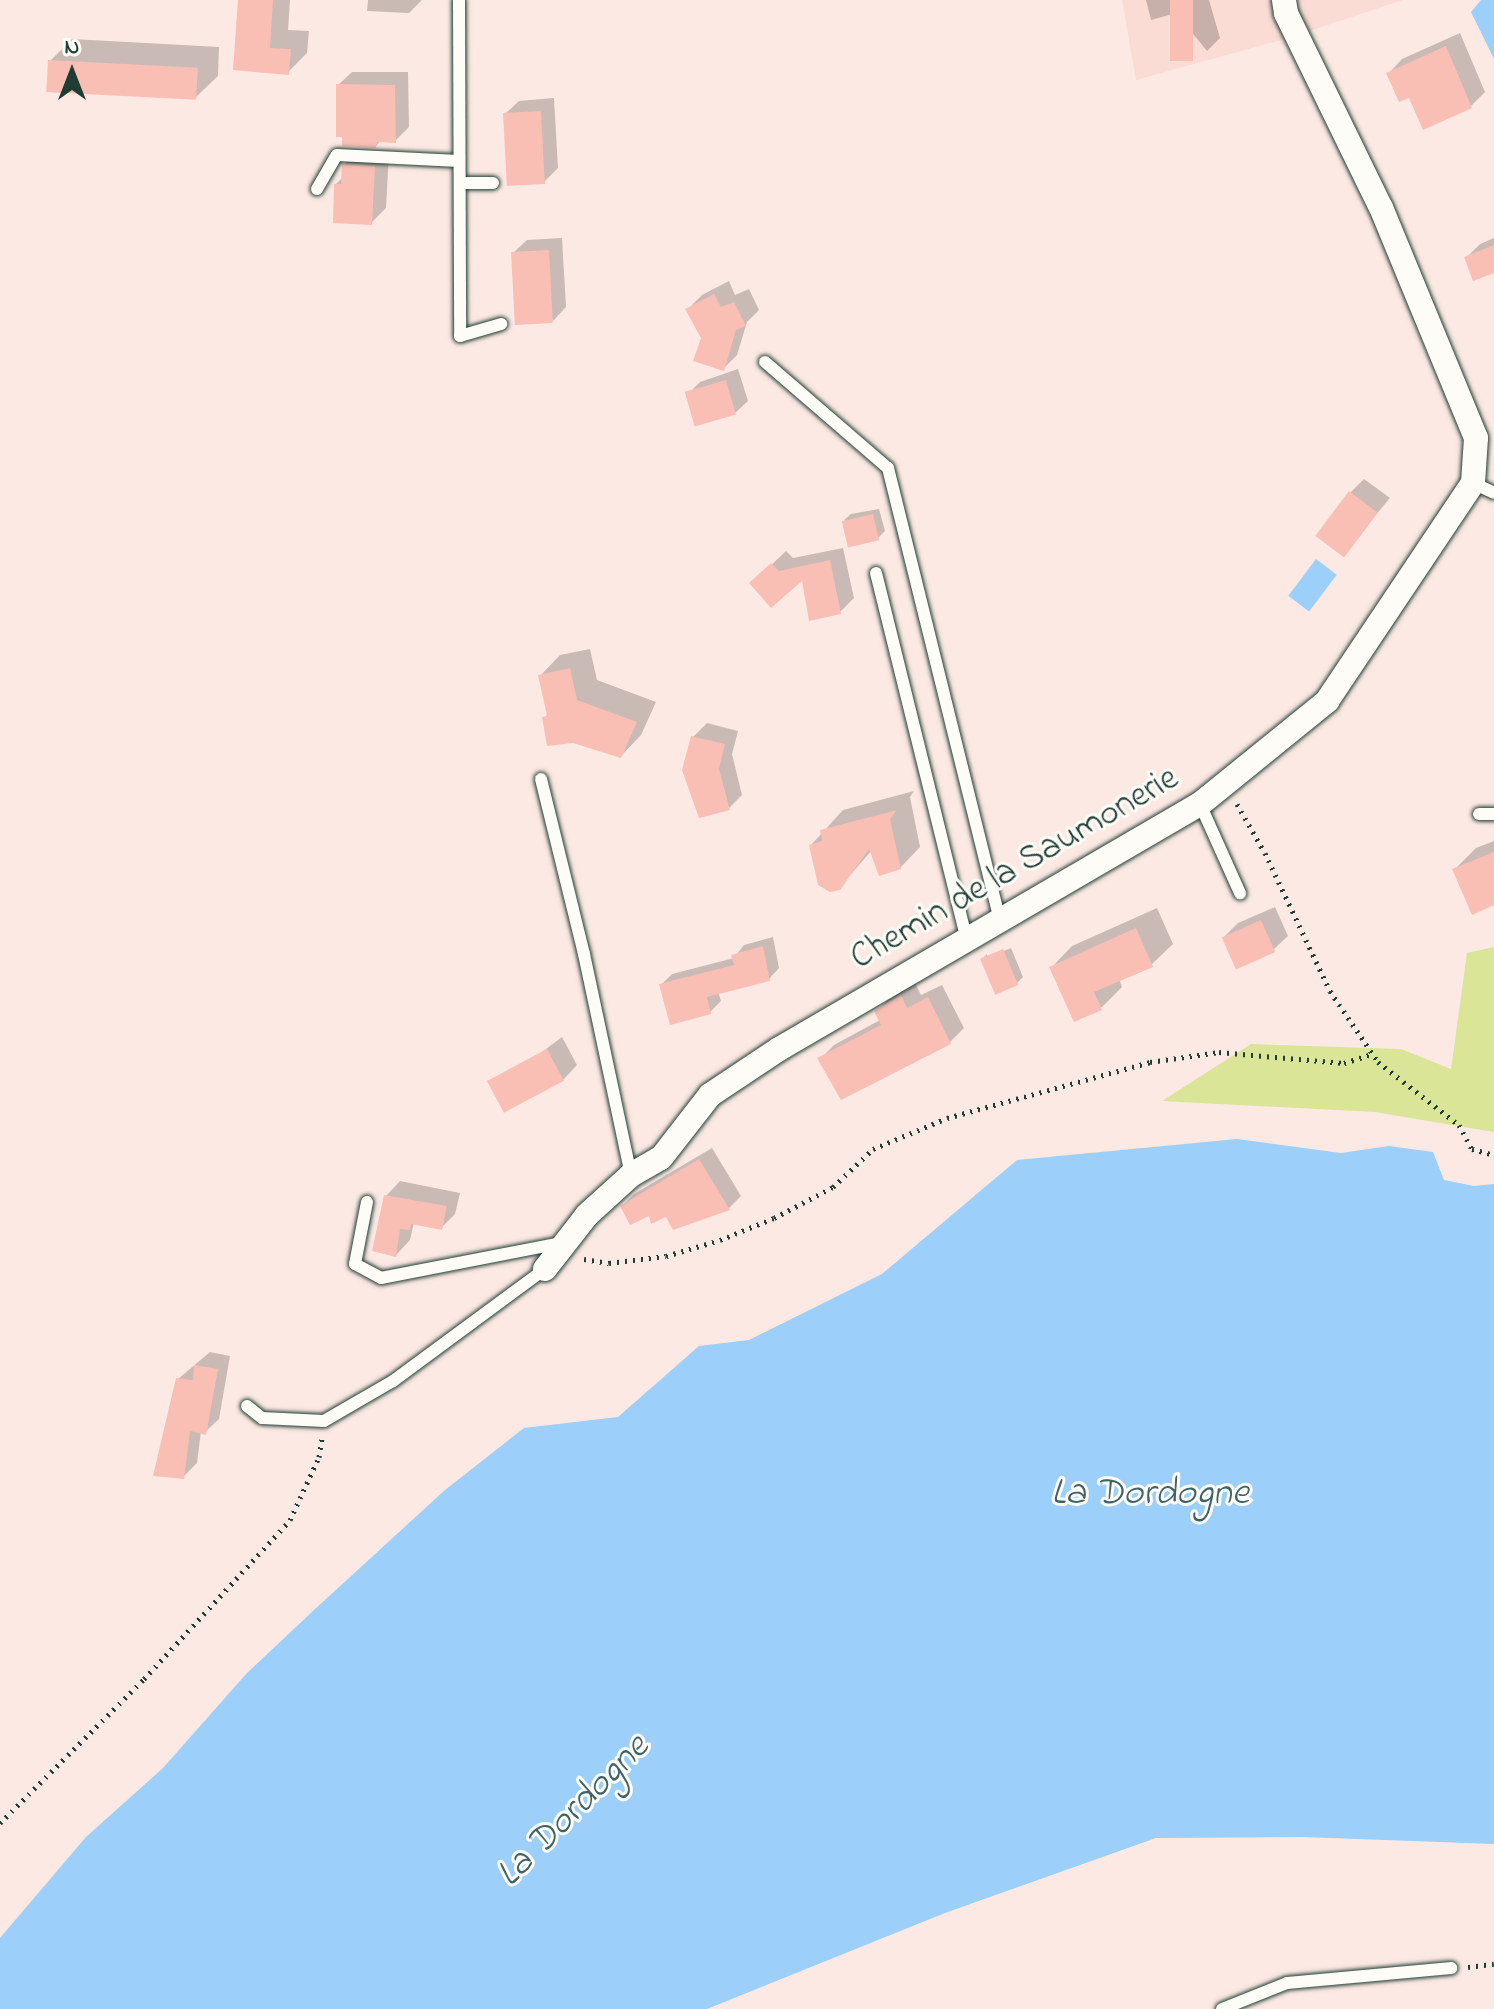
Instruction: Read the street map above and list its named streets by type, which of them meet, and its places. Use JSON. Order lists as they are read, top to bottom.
{
  "streets": {
    "street": ["Chemin de la Saumonerie"]
  },
  "water": ["La Dordogne"],
  "north": "top"
}
